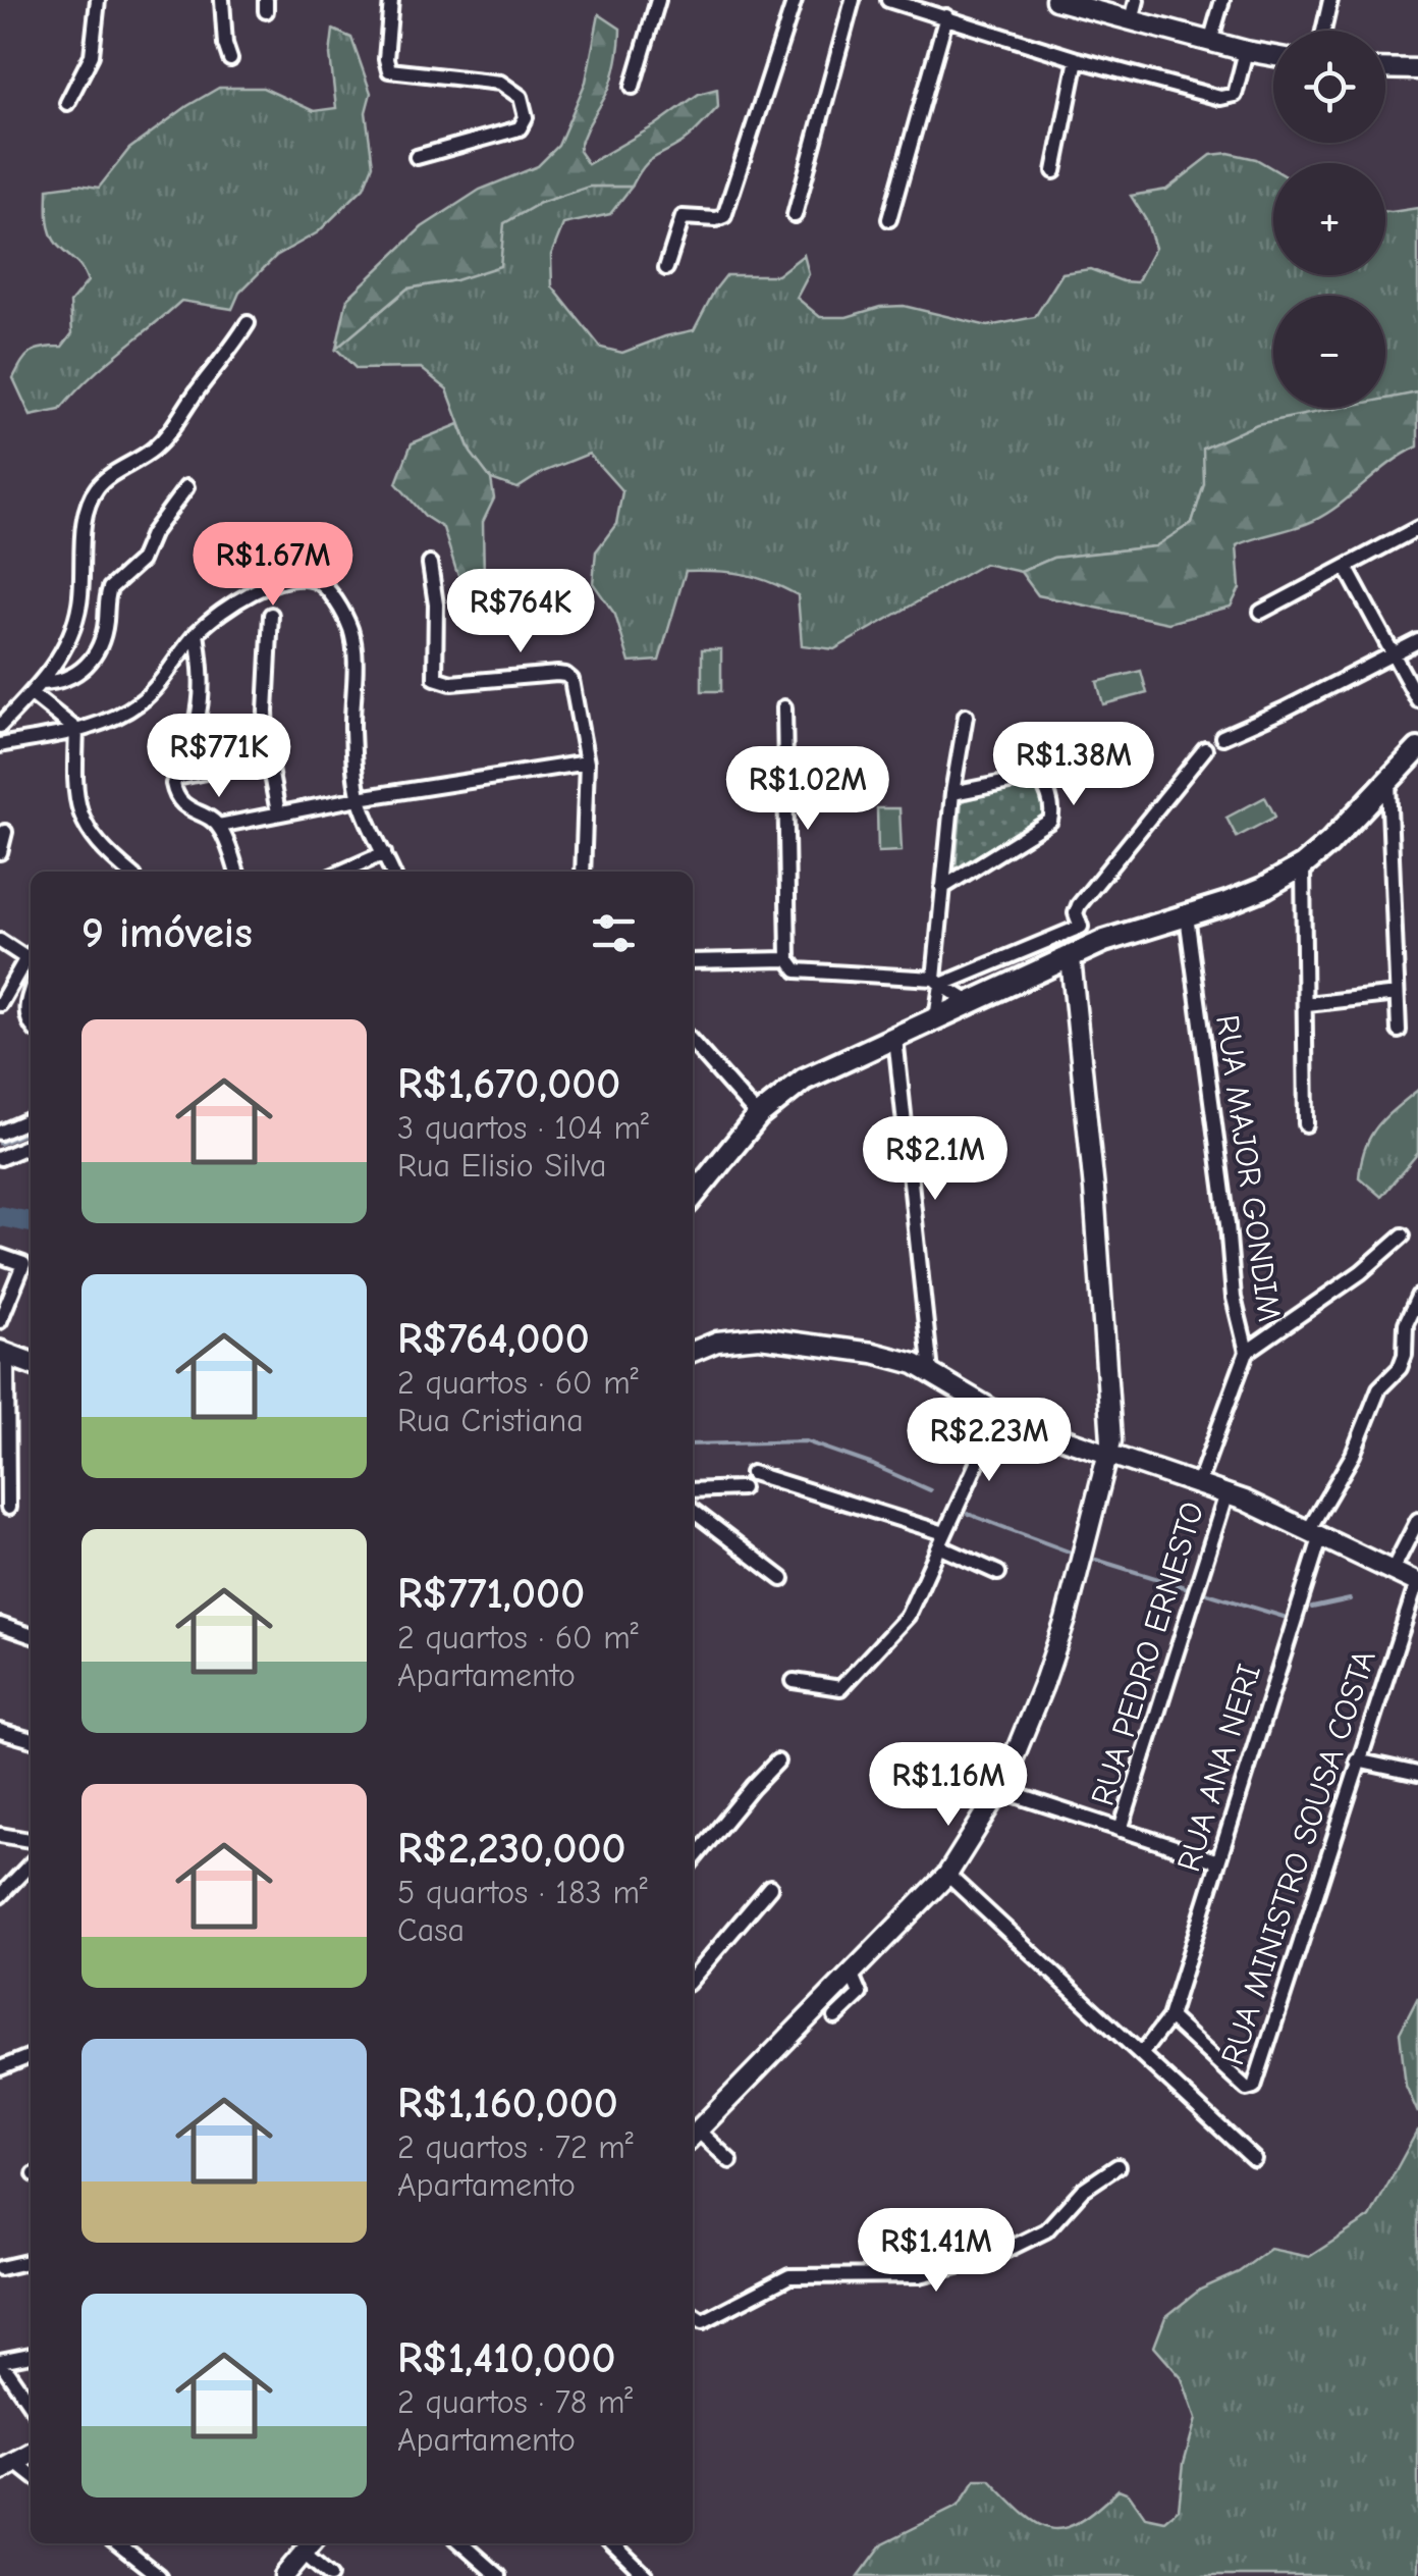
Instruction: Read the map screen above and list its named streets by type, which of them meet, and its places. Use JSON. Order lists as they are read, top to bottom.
{
  "streets": {
    "street": [
      "RUA MAJOR GONDIM",
      "RUA PEDRO ERNESTO",
      "RUA ANA NERI",
      "RUA MINISTRO SOUSA COSTA"
    ]
  },
  "crossings": [
    ["RUA ANA NERI", "RUA MINISTRO SOUSA COSTA"]
  ],
  "page": {
    "map_buttons": ["+", "−"],
    "price": [
      "R$1.67M",
      "R$764K",
      "R$771K",
      "R$1.38M",
      "R$1.02M",
      "R$2.1M",
      "R$2.23M",
      "R$1.16M",
      "R$1.41M"
    ],
    "heading": "9 imóveis",
    "list": [
      {
        "name": "R$1,670,000",
        "note": "3 quartos · 104 m² · Rua Elisio Silva"
      },
      {
        "name": "R$764,000",
        "note": "2 quartos · 60 m² · Rua Cristiana"
      },
      {
        "name": "R$771,000",
        "note": "2 quartos · 60 m² · Apartamento"
      },
      {
        "name": "R$2,230,000",
        "note": "5 quartos · 183 m² · Casa"
      },
      {
        "name": "R$1,160,000",
        "note": "2 quartos · 72 m² · Apartamento"
      },
      {
        "name": "R$1,410,000",
        "note": "2 quartos · 78 m² · Apartamento"
      }
    ]
  }
}
